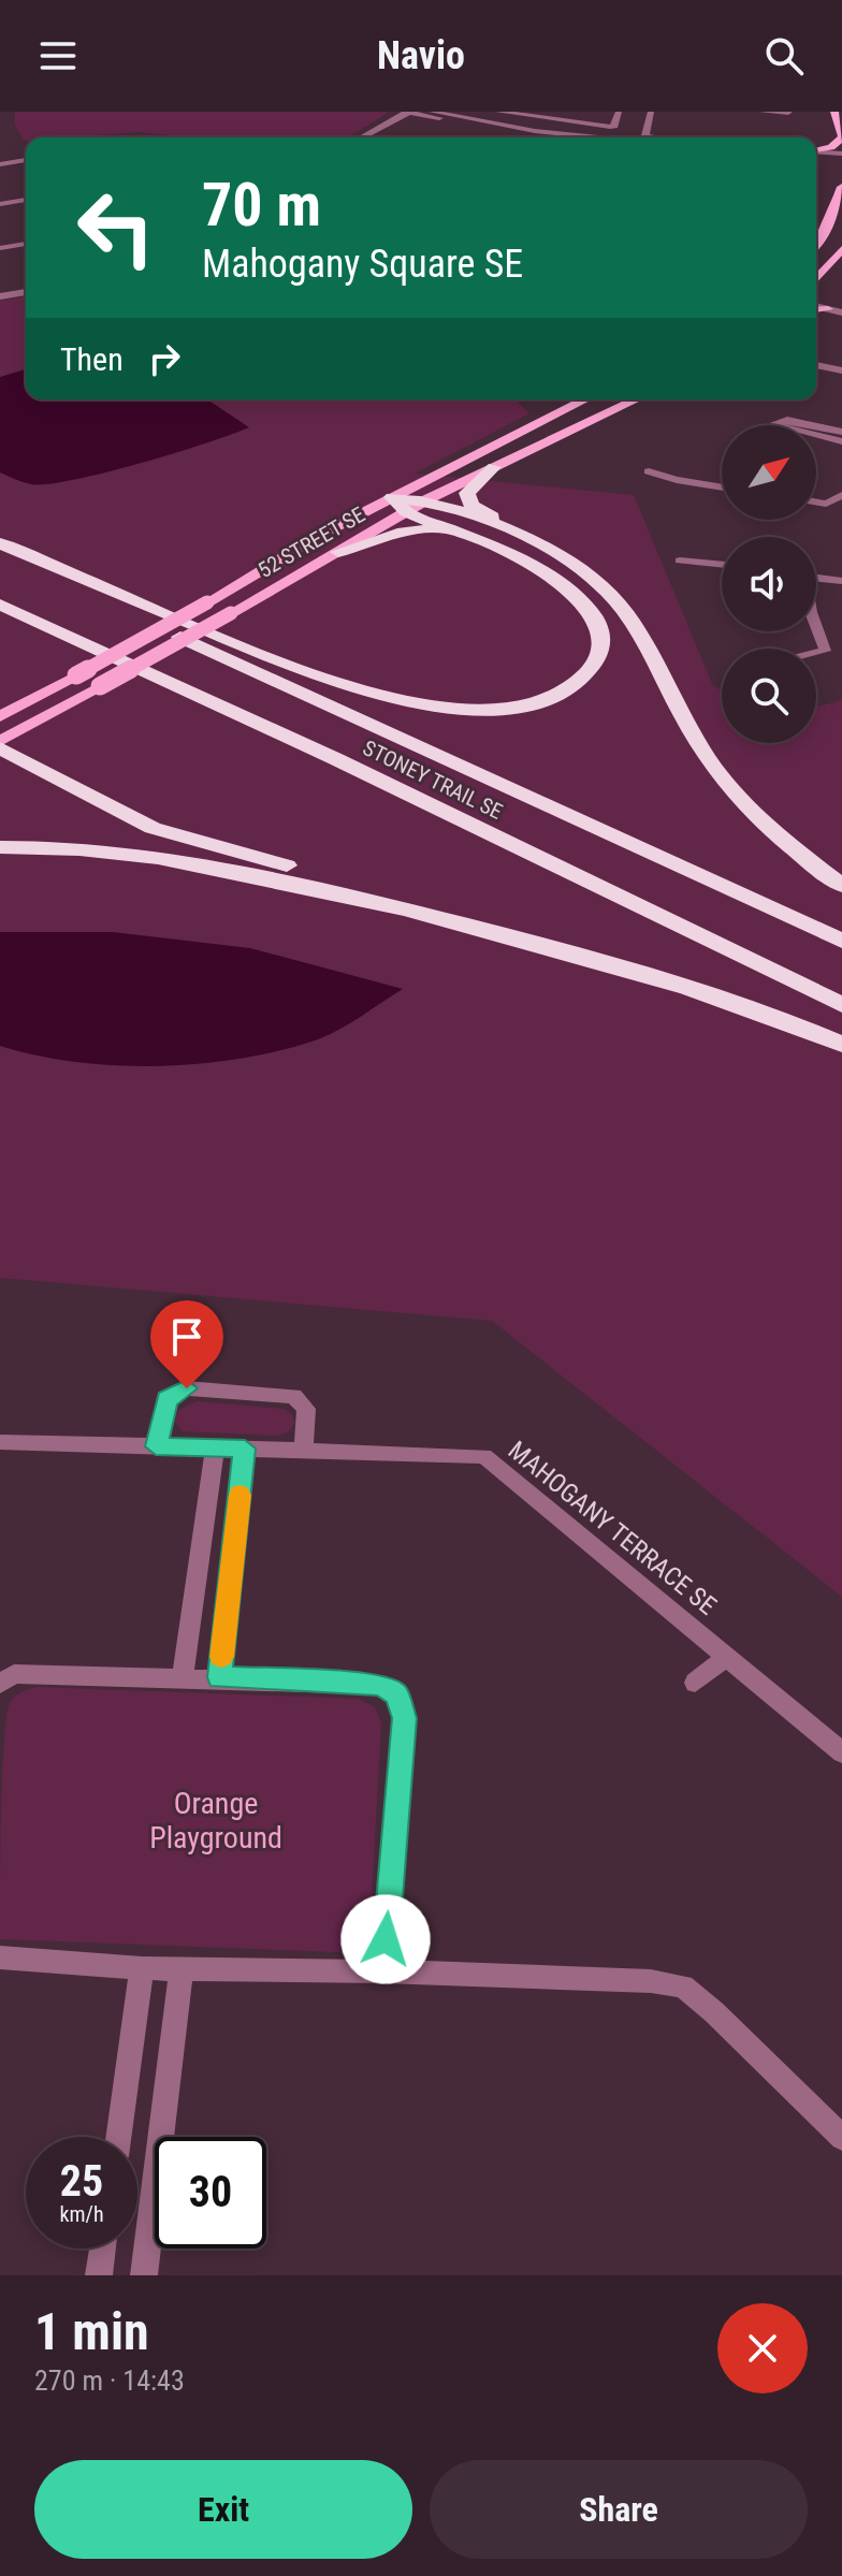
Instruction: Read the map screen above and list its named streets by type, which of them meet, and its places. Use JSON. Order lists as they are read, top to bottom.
{
  "streets": {
    "highway": ["STONEY TRAIL SE"],
    "main road": ["52 STREET SE"],
    "street": ["MAHOGANY TERRACE SE"]
  },
  "parks": ["Orange Playground"],
  "north": "top right",
  "page": {
    "header": "Navio",
    "turn": ["70 m", "Mahogany Square SE"],
    "then": "Then",
    "speed": "25 km/h",
    "limit": "30",
    "heading": ["1 min", "270 m · 14:43"],
    "buttons": ["Exit", "Share"]
  }
}
